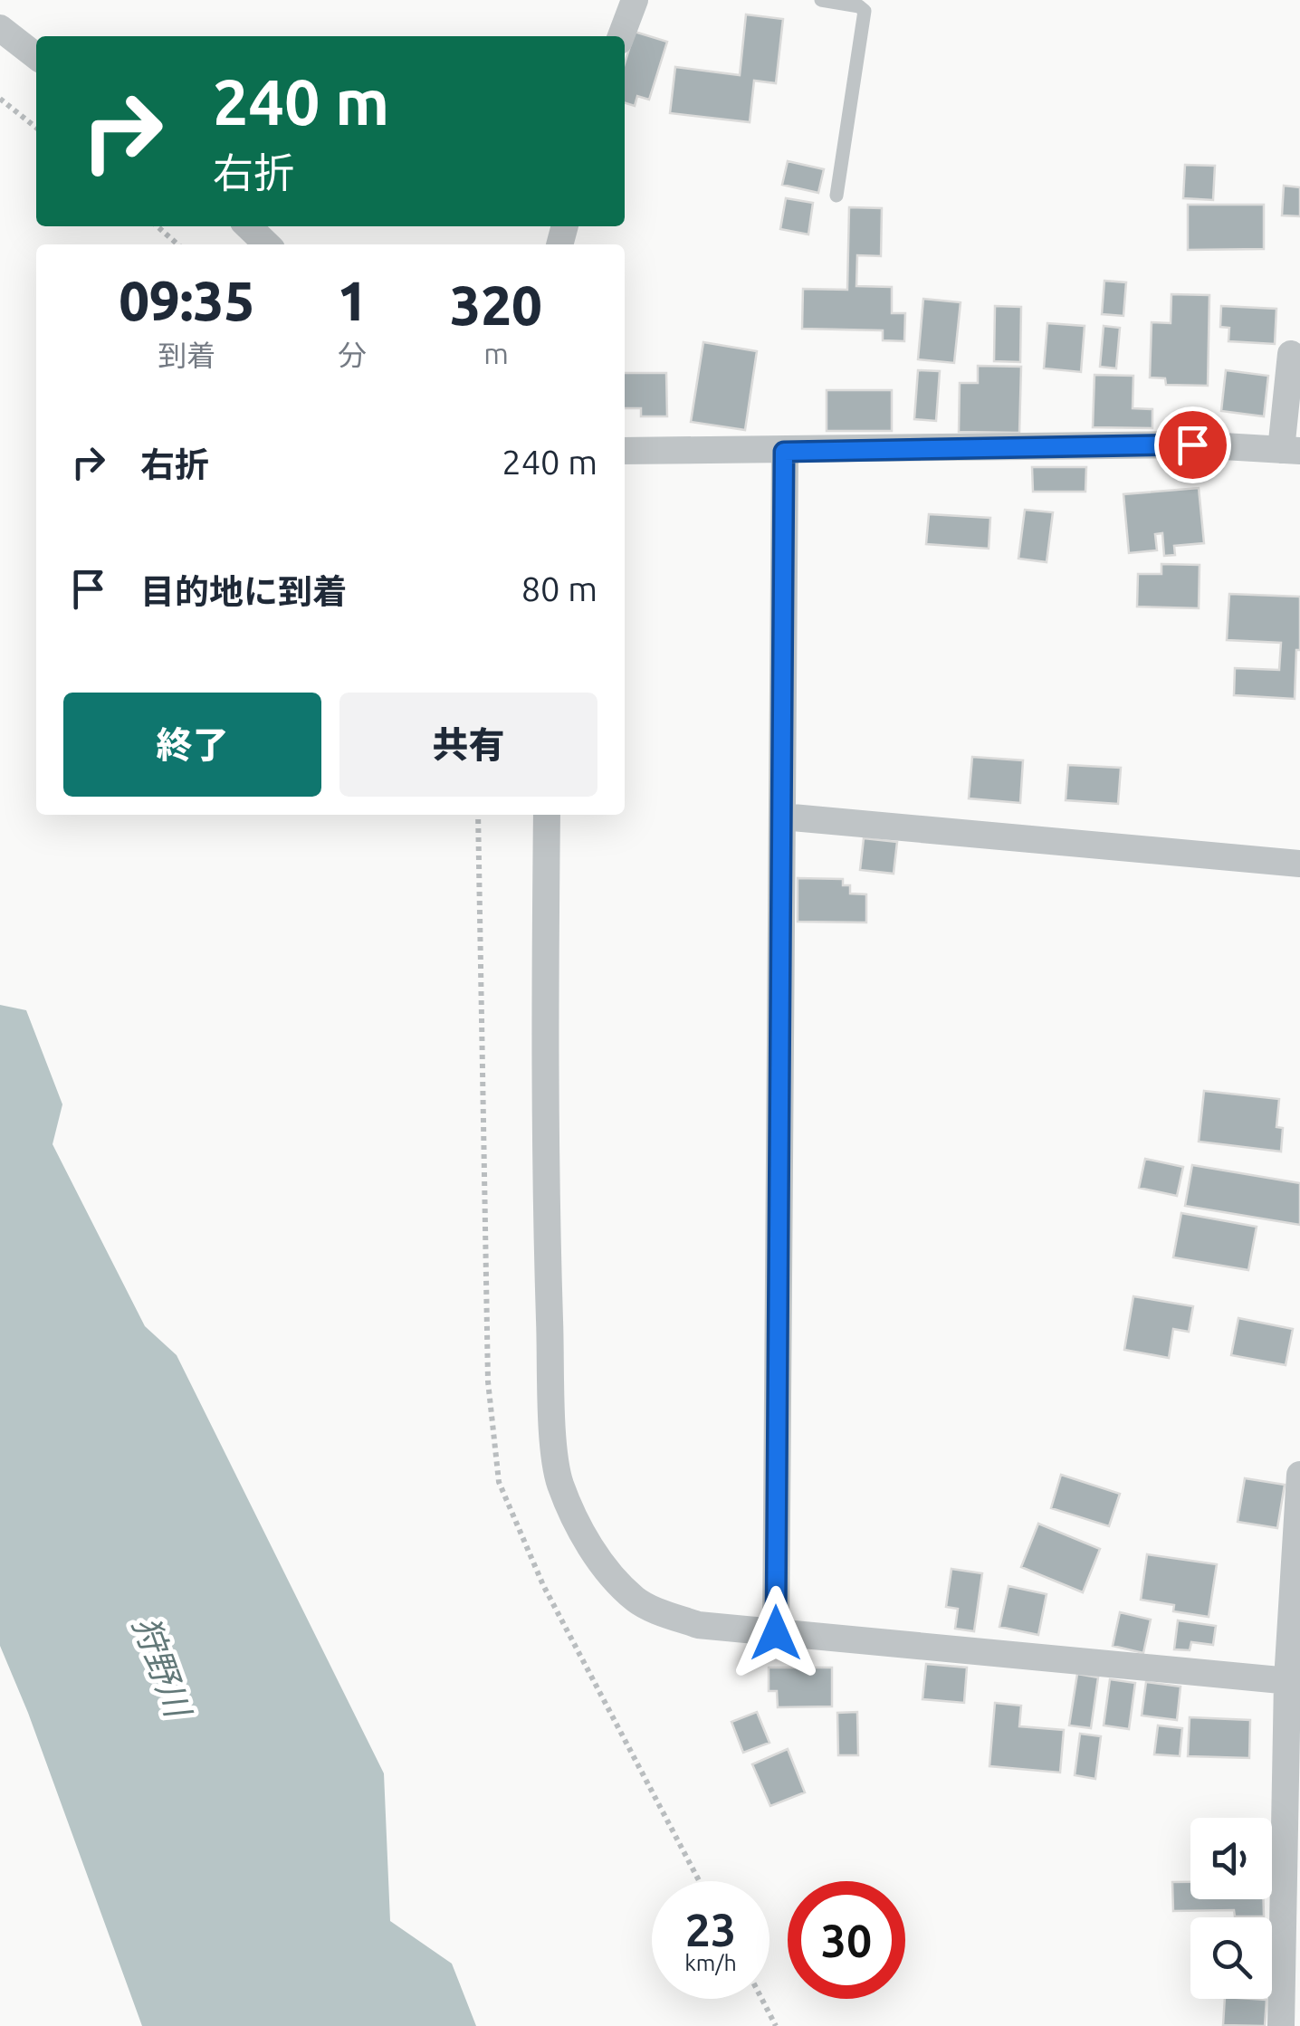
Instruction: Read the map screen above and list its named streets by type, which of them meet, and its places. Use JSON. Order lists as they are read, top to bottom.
{
  "water": ["狩野川"],
  "page": {
    "turn": ["240 m", "右折"],
    "eta": [
      "09:35",
      "到着",
      "1",
      "分",
      "320",
      "m"
    ],
    "list": [
      {
        "name": "右折",
        "value": "240 m"
      },
      {
        "name": "目的地に到着",
        "value": "80 m"
      }
    ],
    "buttons": ["終了", "共有"],
    "speed": "23 km/h",
    "limit": "30"
  }
}
